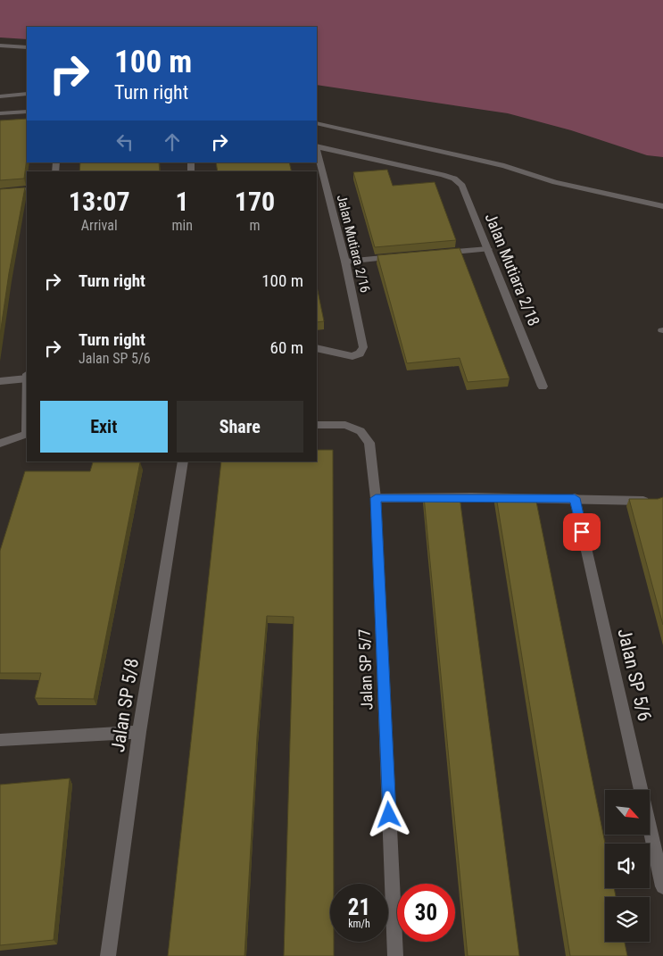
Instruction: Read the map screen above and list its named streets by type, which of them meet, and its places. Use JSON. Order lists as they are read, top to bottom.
{
  "streets": {
    "street": [
      "Jalan Mutiara 2/16",
      "Jalan Mutiara 2/18",
      "Jalan SP 5/7",
      "Jalan SP 5/6",
      "Jalan SP 5/8"
    ]
  },
  "north": "bottom right",
  "page": {
    "turn": ["100 m", "Turn right"],
    "eta": [
      "13:07",
      "Arrival",
      "1",
      "min",
      "170",
      "m"
    ],
    "list": [
      {
        "name": "Turn right",
        "value": "100 m"
      },
      {
        "name": "Turn right",
        "note": "Jalan SP 5/6",
        "value": "60 m"
      }
    ],
    "buttons": ["Exit", "Share"],
    "speed": "21 km/h",
    "limit": "30"
  }
}
